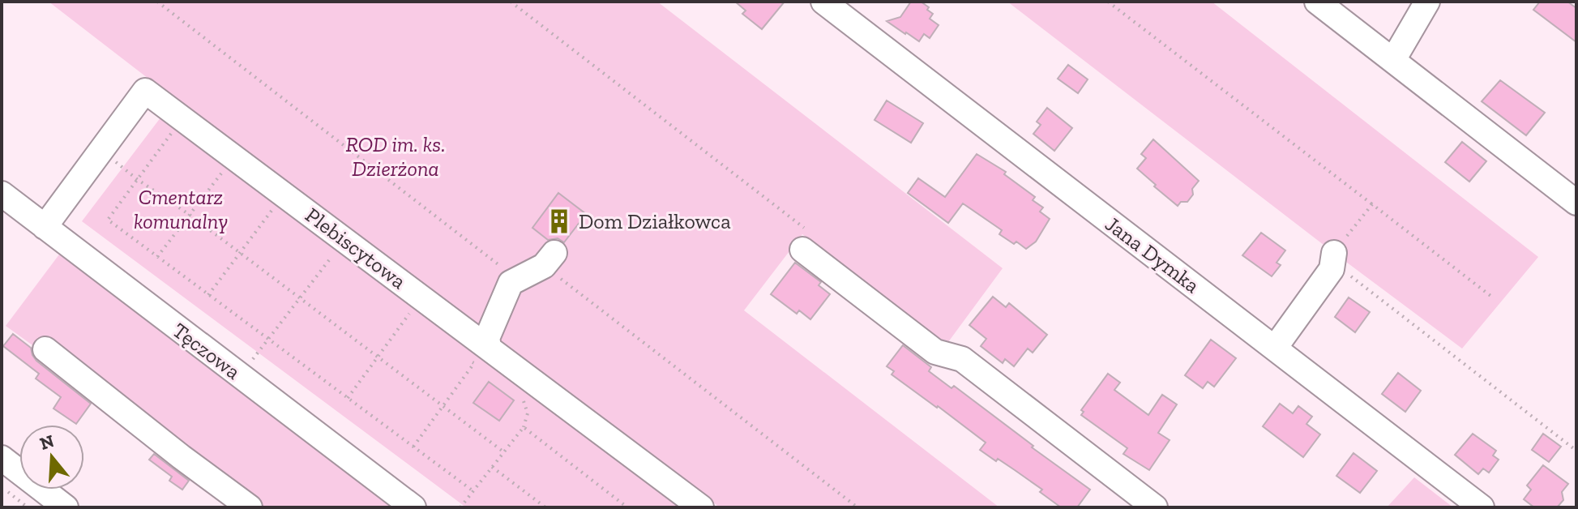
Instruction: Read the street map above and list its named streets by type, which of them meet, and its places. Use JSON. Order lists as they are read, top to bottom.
{
  "streets": {
    "street": ["Plebiscytowa", "Jana Dymka", "Tęczowa"]
  },
  "crossings": [
    ["Plebiscytowa", "Tęczowa"]
  ],
  "parks": ["ROD im. ks. Dzierżona", "Cmentarz komunalny"],
  "places": {
    "building": ["Dom Działkowca"]
  },
  "north": "top"
}
